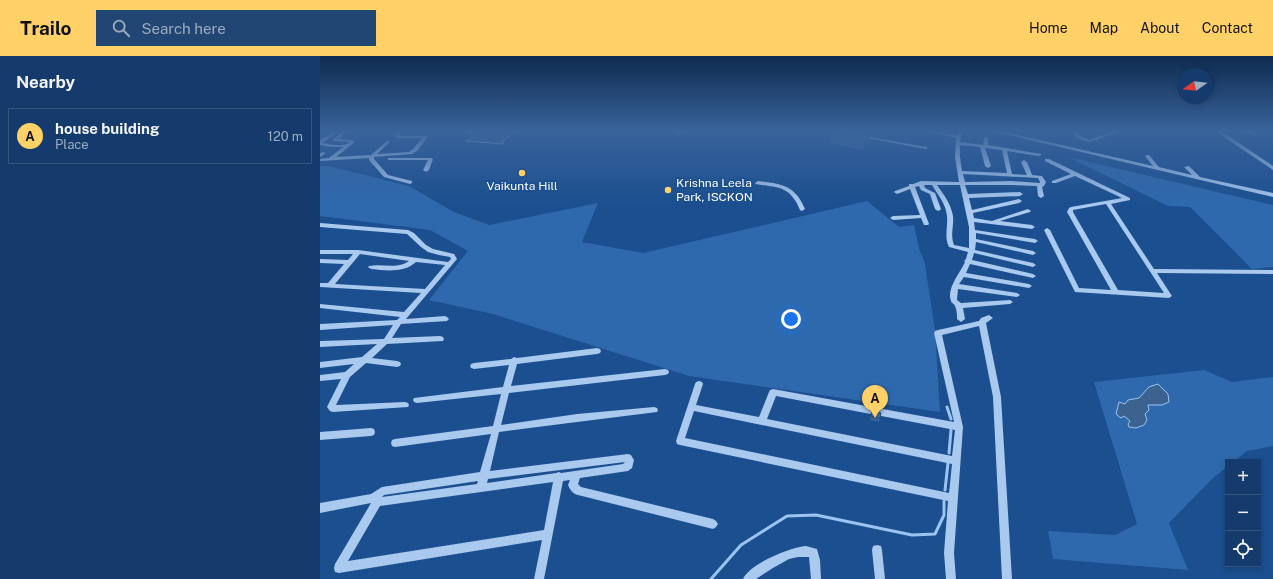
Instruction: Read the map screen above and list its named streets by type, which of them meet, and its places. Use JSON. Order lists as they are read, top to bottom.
{
  "places": ["Vaikunta Hill", "Krishna Leela Park, ISCKON"],
  "north": "left",
  "page": {
    "header": "Trailo",
    "search": "Search here",
    "nav": [
      "Home",
      "Map",
      "About",
      "Contact"
    ],
    "heading": "Nearby",
    "list": [
      {
        "mark": "A",
        "name": "house building",
        "note": "Place",
        "value": "120 m"
      }
    ],
    "pins": "A",
    "map_buttons": ["+", "−"]
  }
}
